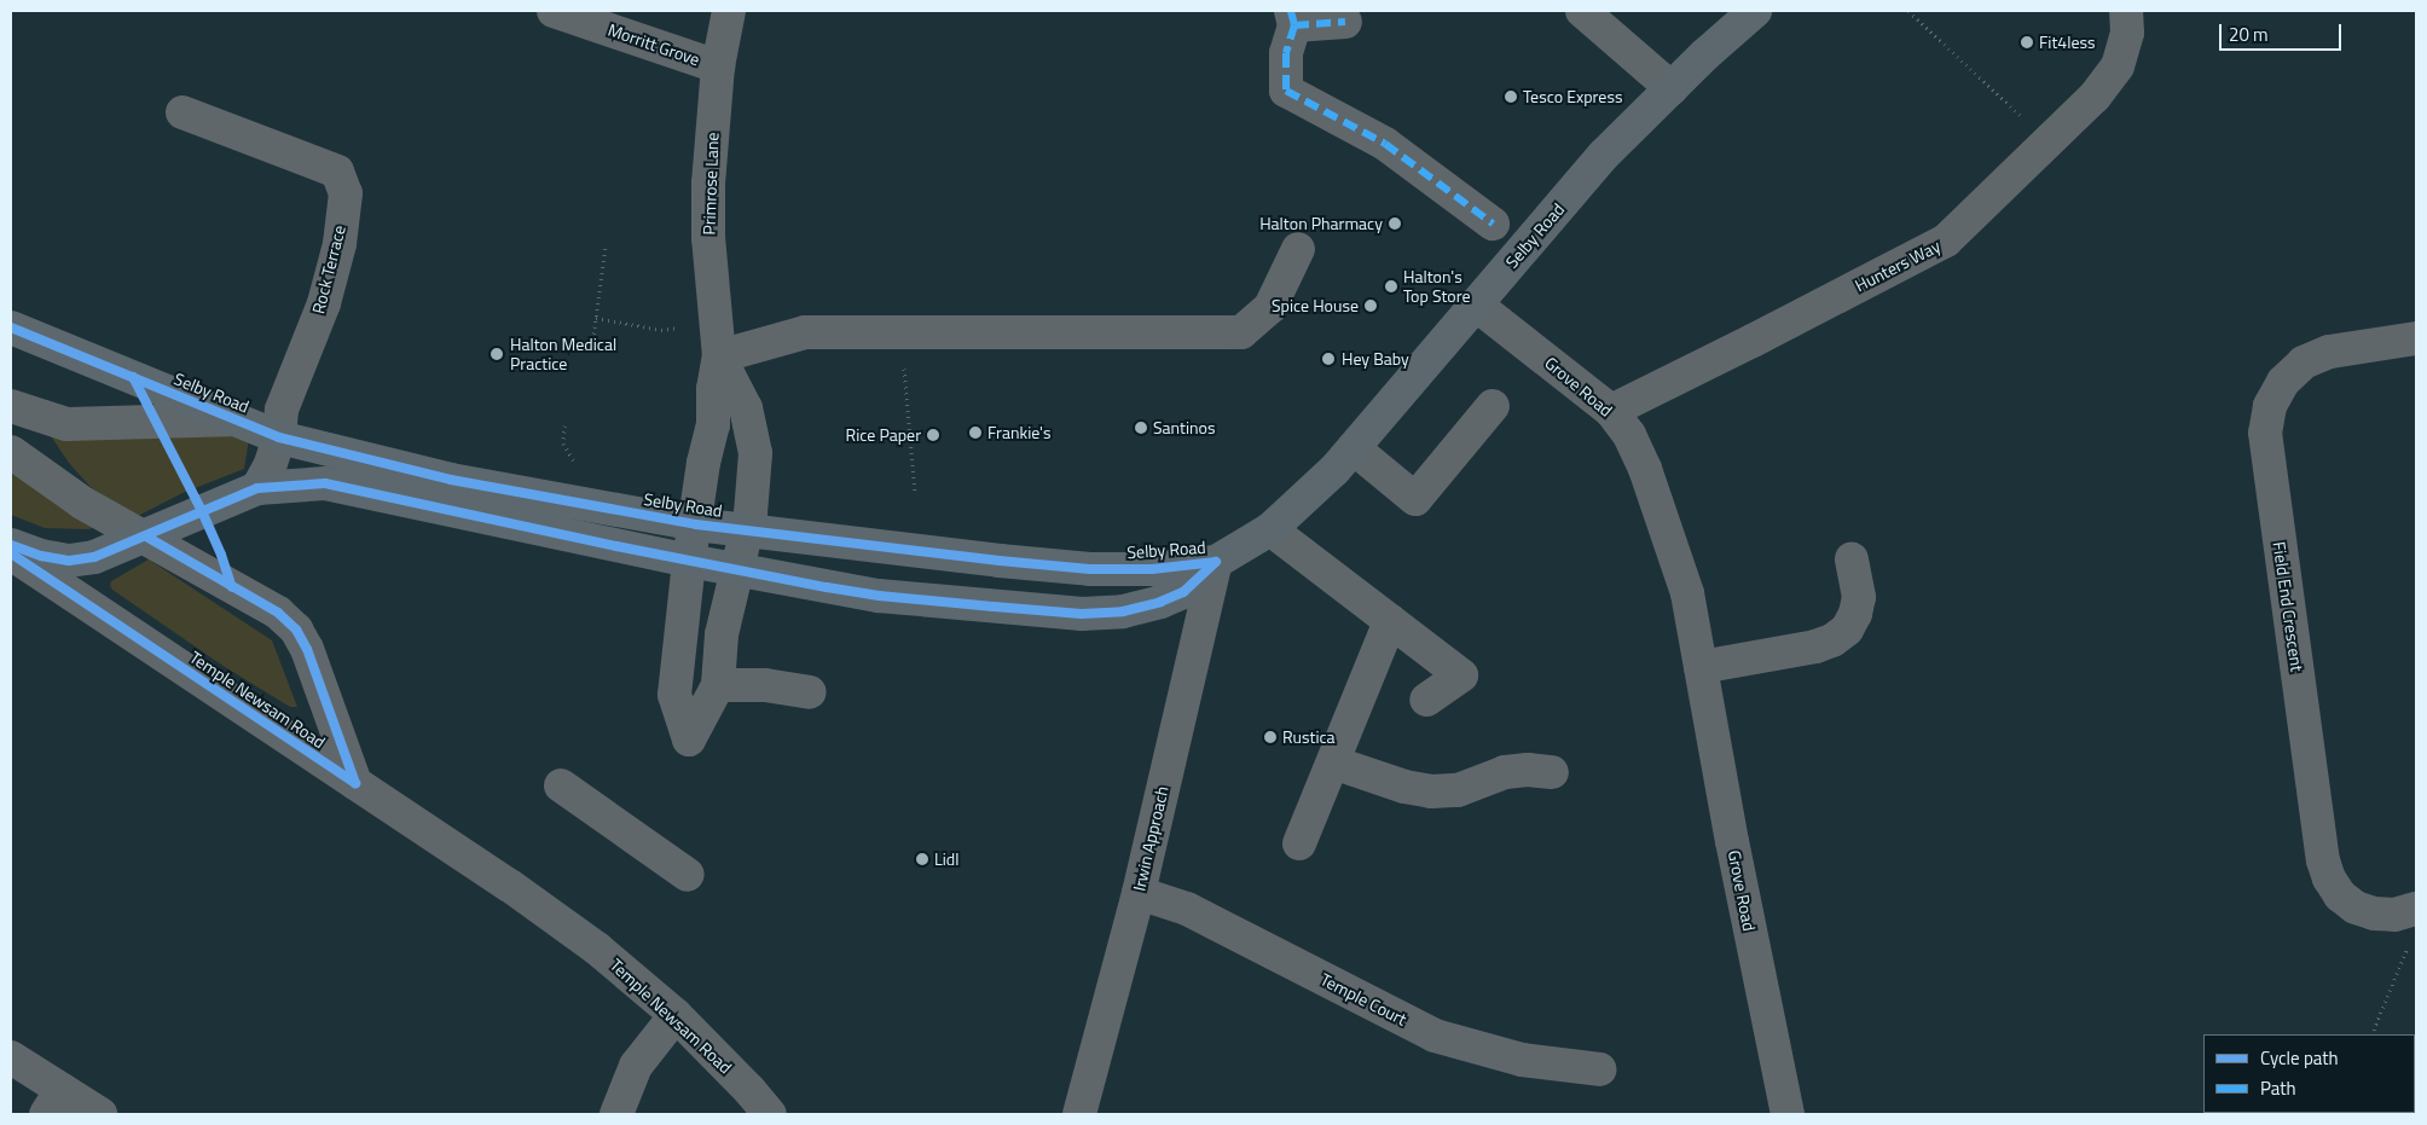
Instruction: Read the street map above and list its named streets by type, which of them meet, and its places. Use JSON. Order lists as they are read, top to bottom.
{
  "streets": {
    "main road": ["Selby Road"],
    "street": [
      "Morritt Grove",
      "Primrose Lane",
      "Hunters Way",
      "Rock Terrace",
      "Grove Road",
      "Field End Crescent",
      "Temple Newsam Road",
      "Irwin Approach",
      "Temple Court"
    ]
  },
  "crossings": [
    ["Morritt Grove", "Primrose Lane"],
    ["Primrose Lane", "Selby Road"],
    ["Selby Road", "Rock Terrace"],
    ["Selby Road", "Grove Road"],
    ["Selby Road", "Temple Newsam Road"],
    ["Selby Road", "Irwin Approach"],
    ["Hunters Way", "Grove Road"],
    ["Irwin Approach", "Temple Court"]
  ],
  "places": [
    "Fit4less",
    "Tesco Express",
    "Halton Pharmacy",
    "Halton's Top Store",
    "Spice House",
    "Halton Medical Practice",
    "Hey Baby",
    "Santinos",
    "Frankie's",
    "Rice Paper",
    "Rustica",
    "Lidl"
  ],
  "legend": ["Cycle path", "Path"],
  "scale_bar": "20 m"
}
